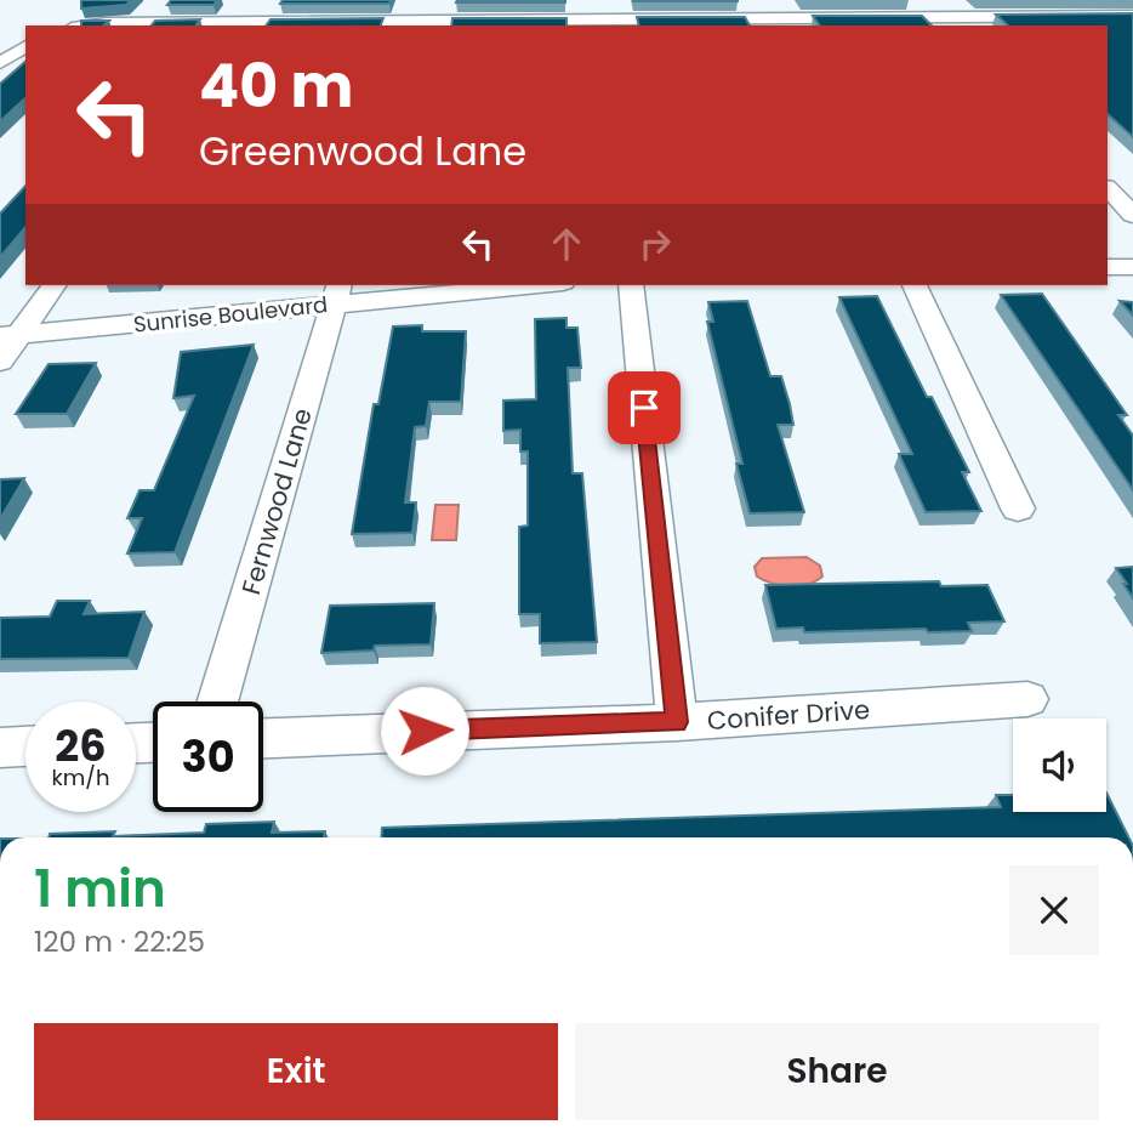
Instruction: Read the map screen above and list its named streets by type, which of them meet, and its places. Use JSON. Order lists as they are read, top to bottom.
{
  "streets": {
    "street": ["Sunrise Boulevard", "Fernwood Lane", "Conifer Drive"]
  },
  "crossings": [
    ["Sunrise Boulevard", "Fernwood Lane"]
  ],
  "page": {
    "turn": ["40 m", "Greenwood Lane"],
    "speed": "26 km/h",
    "limit": "30",
    "heading": ["1 min", "120 m · 22:25"],
    "buttons": ["Exit", "Share"]
  }
}
